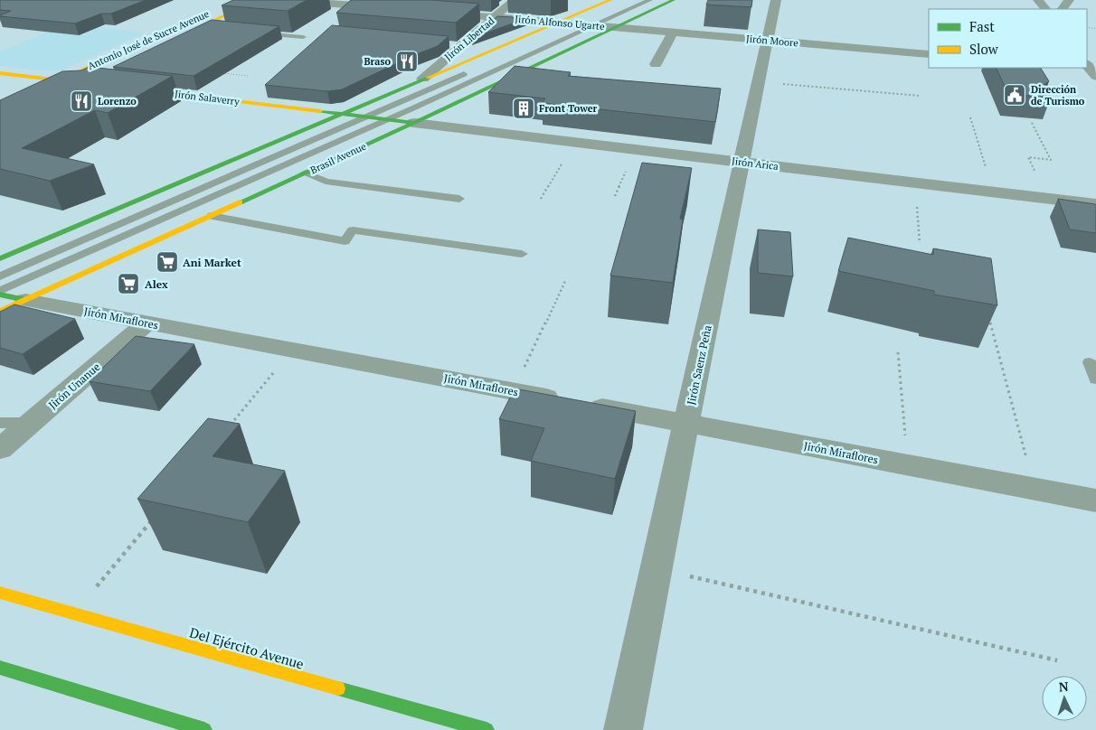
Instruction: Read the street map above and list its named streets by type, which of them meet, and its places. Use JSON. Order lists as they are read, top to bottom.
{
  "streets": {
    "main road": [
      "Antonio José de Sucre Avenue",
      "Jirón Salaverry",
      "Brasil Avenue",
      "Del Ejército Avenue"
    ],
    "street": [
      "Jirón Alfonso Ugarte",
      "Jirón Libertad",
      "Jirón Moore",
      "Jirón Arica",
      "Jirón Miraflores",
      "Jirón Saenz Peña",
      "Jirón Unanue"
    ]
  },
  "crossings": [
    ["Jirón Alfonso Ugarte", "Jirón Libertad"],
    ["Jirón Alfonso Ugarte", "Jirón Moore"],
    ["Jirón Alfonso Ugarte", "Brasil Avenue"],
    ["Jirón Moore", "Brasil Avenue"],
    ["Jirón Moore", "Jirón Saenz Peña"],
    ["Jirón Salaverry", "Brasil Avenue"],
    ["Jirón Salaverry", "Jirón Arica"],
    ["Brasil Avenue", "Jirón Arica"],
    ["Brasil Avenue", "Jirón Miraflores"],
    ["Jirón Arica", "Jirón Saenz Peña"],
    ["Jirón Miraflores", "Jirón Saenz Peña"],
    ["Jirón Miraflores", "Jirón Unanue"]
  ],
  "places": {
    "restaurant": ["Braso", "Lorenzo"],
    "public building": ["Dirección de Turismo"],
    "building": ["Front Tower"],
    "supermarket": ["Ani Market", "Alex"]
  },
  "legend": ["Fast", "Slow"],
  "north": "top"
}
